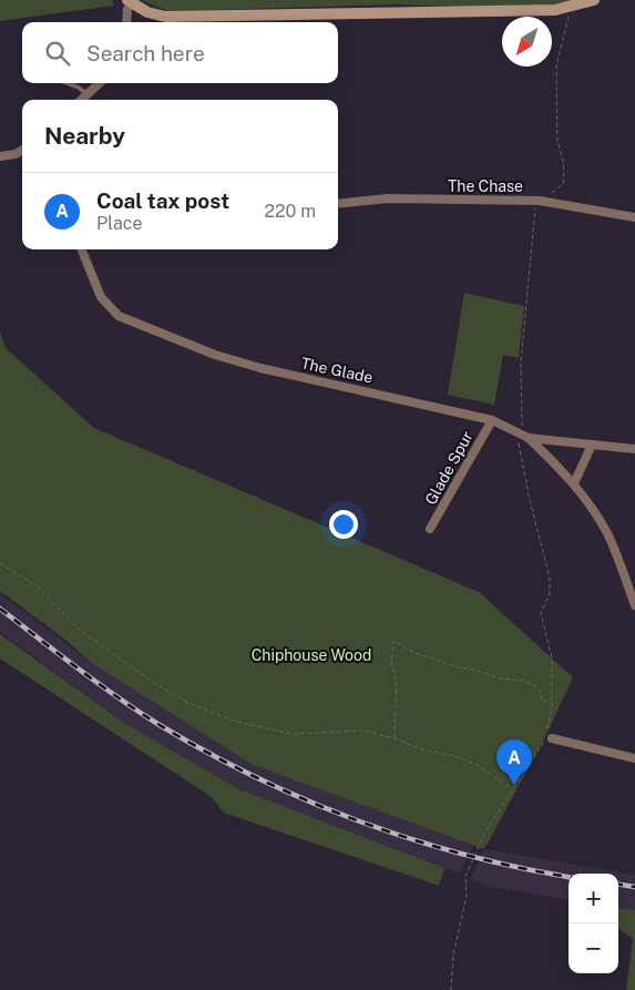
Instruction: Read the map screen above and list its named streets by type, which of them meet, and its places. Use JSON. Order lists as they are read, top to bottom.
{
  "streets": {
    "street": ["The Chase", "The Glade", "Glade Spur"]
  },
  "crossings": [
    ["The Glade", "Glade Spur"]
  ],
  "parks": ["Chiphouse Wood"],
  "north": "bottom left",
  "page": {
    "search": "Search here",
    "heading": "Nearby",
    "list": [
      {
        "mark": "A",
        "name": "Coal tax post",
        "note": "Place",
        "value": "220 m"
      }
    ],
    "pins": "A",
    "map_buttons": ["+", "−"]
  }
}
